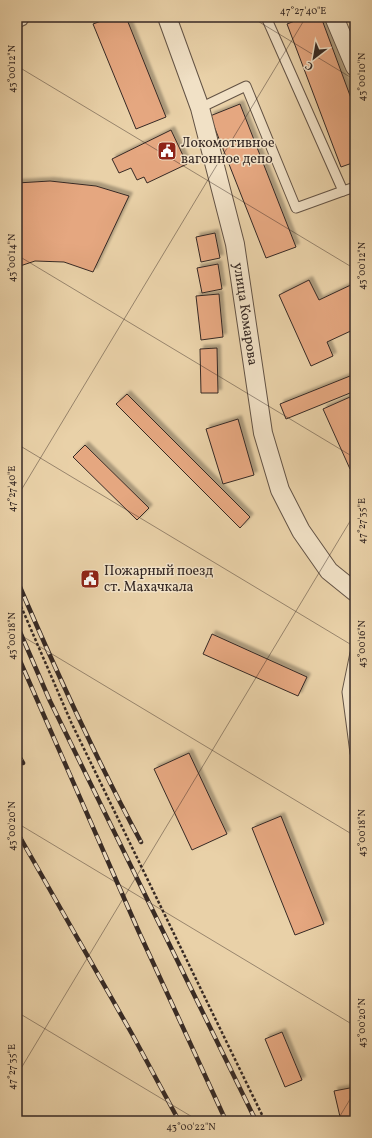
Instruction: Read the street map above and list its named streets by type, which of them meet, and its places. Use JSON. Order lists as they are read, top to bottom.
{
  "streets": {
    "street": ["улица Комарова"]
  },
  "places": {
    "public building": ["Локомотивное вагонное депо", "Пожарный поезд ст. Махачкала"]
  },
  "north": "bottom left",
  "coordinates": [
    "47°27'40\"E",
    "43°00'12\"N",
    "43°00'10\"N",
    "43°00'14\"N",
    "47°27'35\"E",
    "43°00'18\"N",
    "43°00'16\"N",
    "43°00'20\"N",
    "43°00'22\"N"
  ]
}
